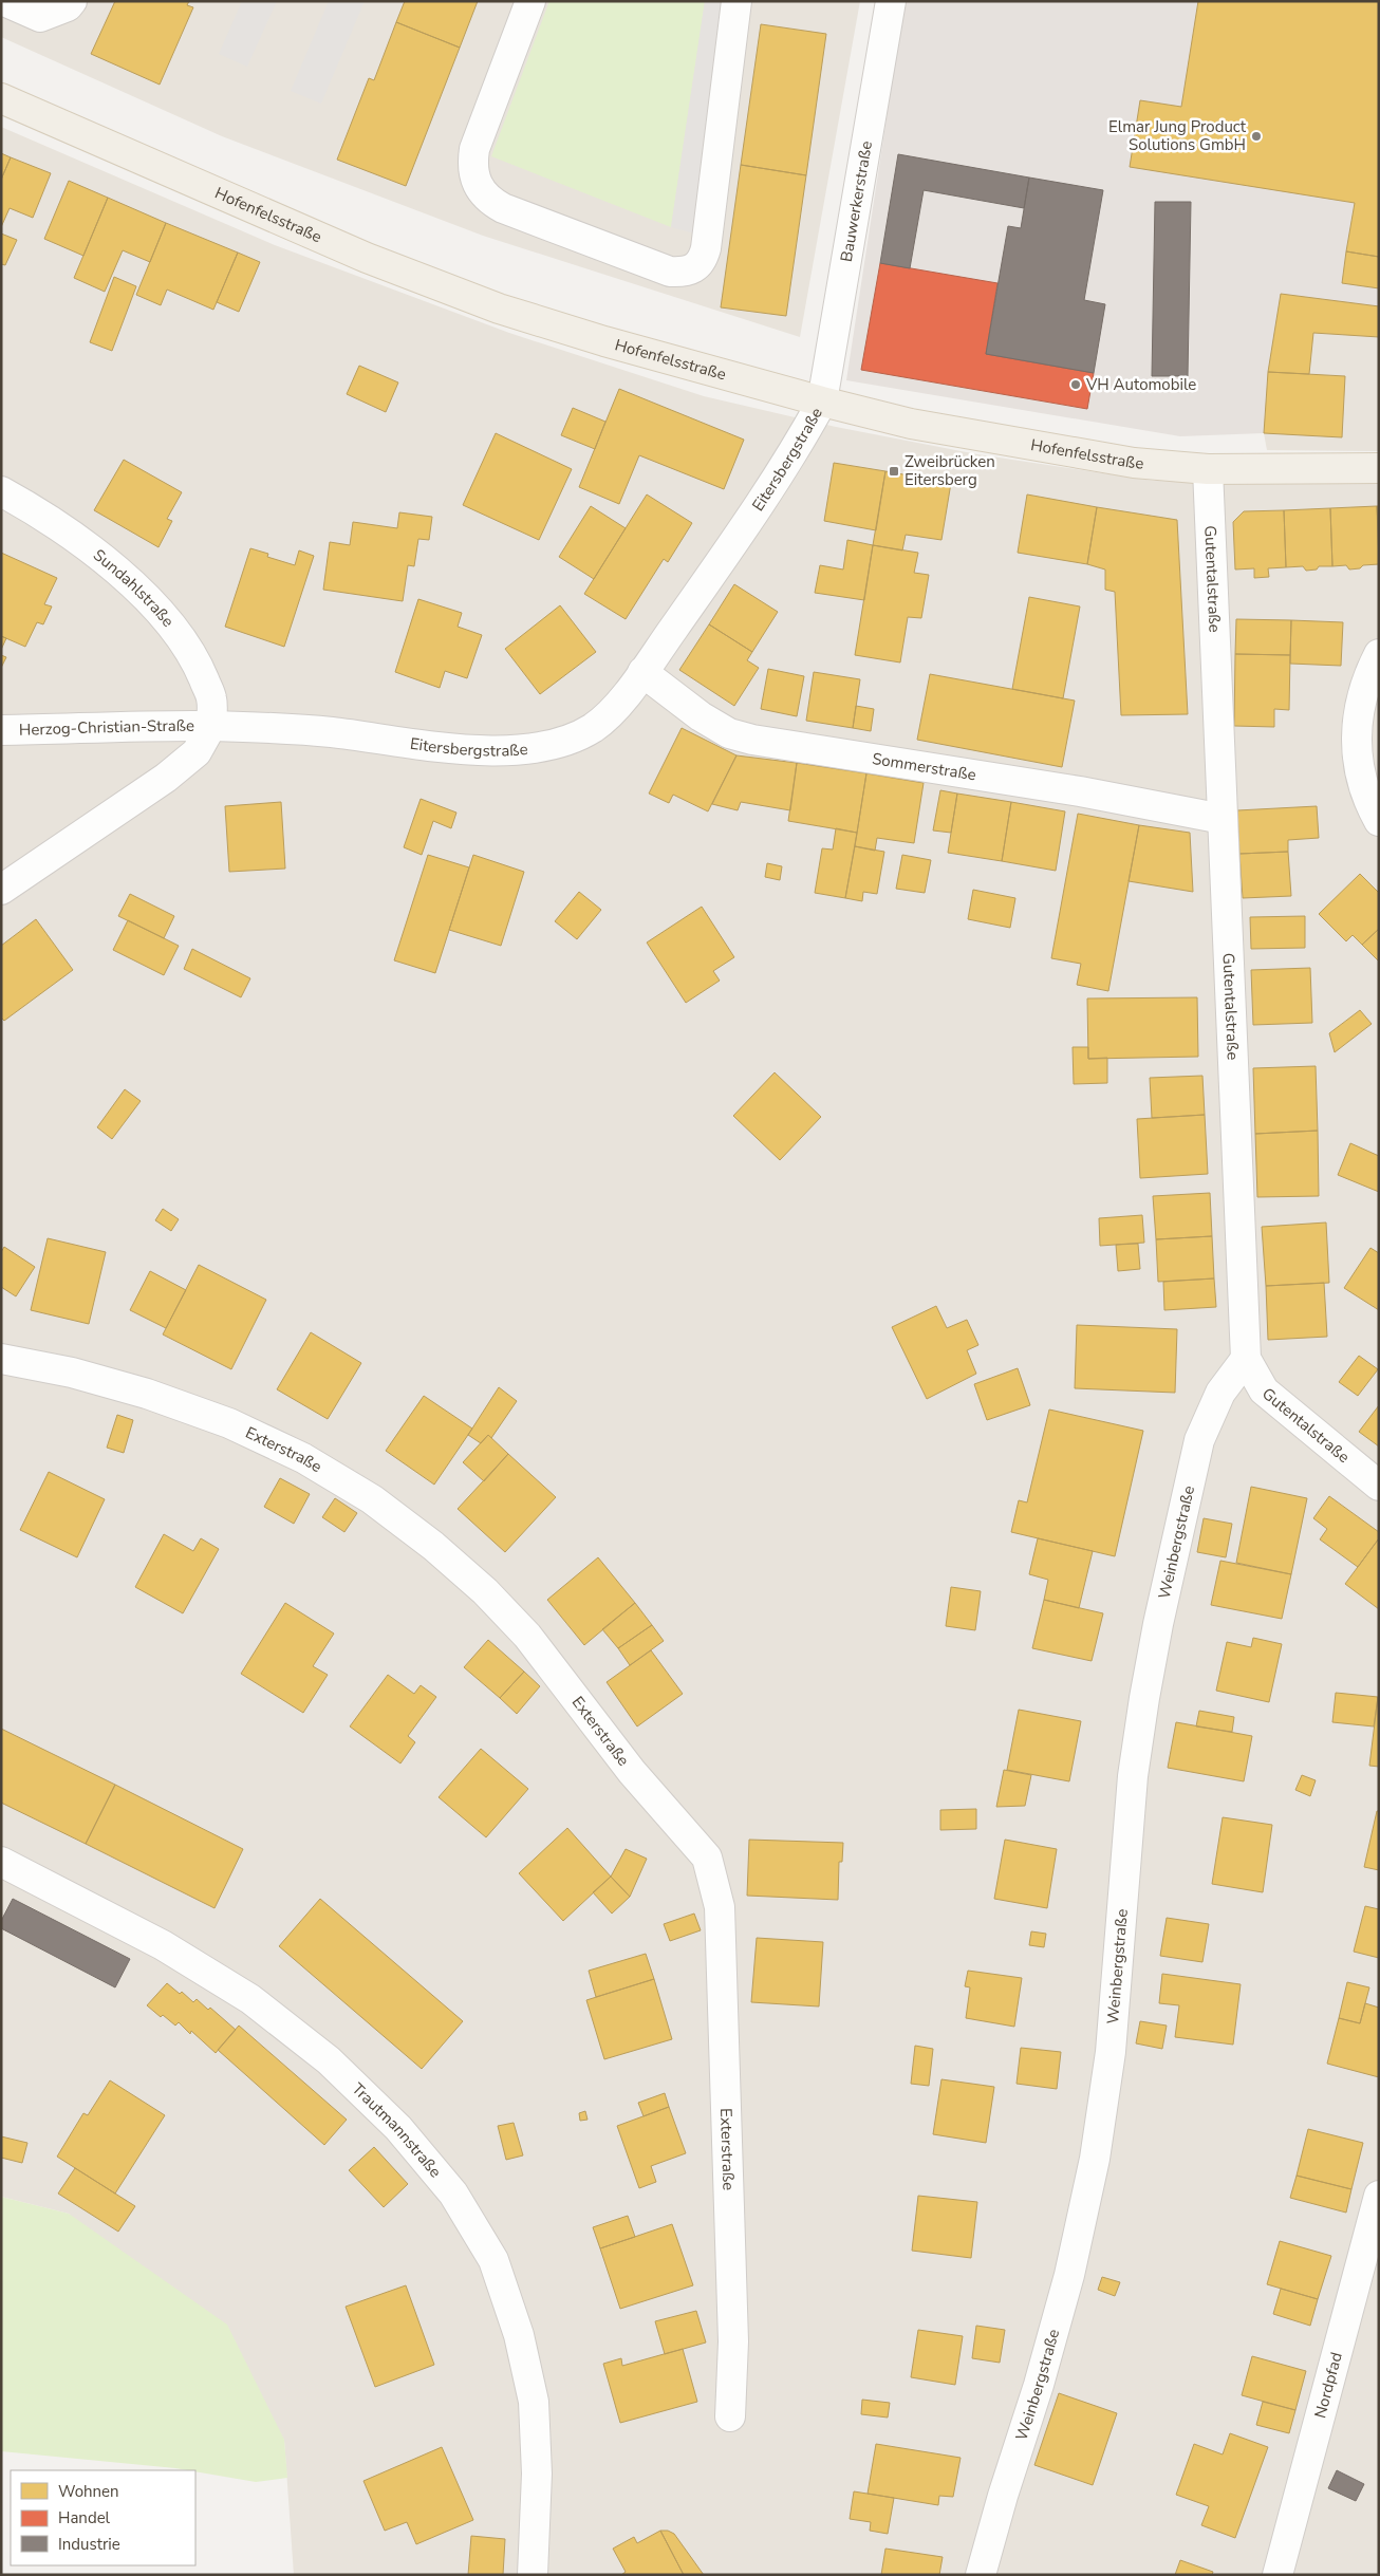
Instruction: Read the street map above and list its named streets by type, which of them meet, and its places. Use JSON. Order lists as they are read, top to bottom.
{
  "streets": {
    "main road": ["Hofenfelsstraße"],
    "street": [
      "Bauwerkerstraße",
      "Eitersbergstraße",
      "Gutentalstraße",
      "Sundahlstraße",
      "Herzog-Christian-Straße",
      "Sommerstraße",
      "Exterstraße",
      "Weinbergstraße",
      "Trautmannstraße",
      "Nordpfad"
    ]
  },
  "crossings": [
    ["Bauwerkerstraße", "Hofenfelsstraße"],
    ["Bauwerkerstraße", "Eitersbergstraße"],
    ["Hofenfelsstraße", "Eitersbergstraße"],
    ["Hofenfelsstraße", "Gutentalstraße"],
    ["Eitersbergstraße", "Sundahlstraße"],
    ["Eitersbergstraße", "Herzog-Christian-Straße"],
    ["Eitersbergstraße", "Sommerstraße"],
    ["Gutentalstraße", "Sommerstraße"],
    ["Gutentalstraße", "Weinbergstraße"],
    ["Sundahlstraße", "Herzog-Christian-Straße"]
  ],
  "places": {
    "other": ["Elmar Jung Product Solutions GmbH", "VH Automobile"],
    "transit": ["Zweibrücken Eitersberg"]
  },
  "legend": ["Wohnen", "Handel", "Industrie"]
}
